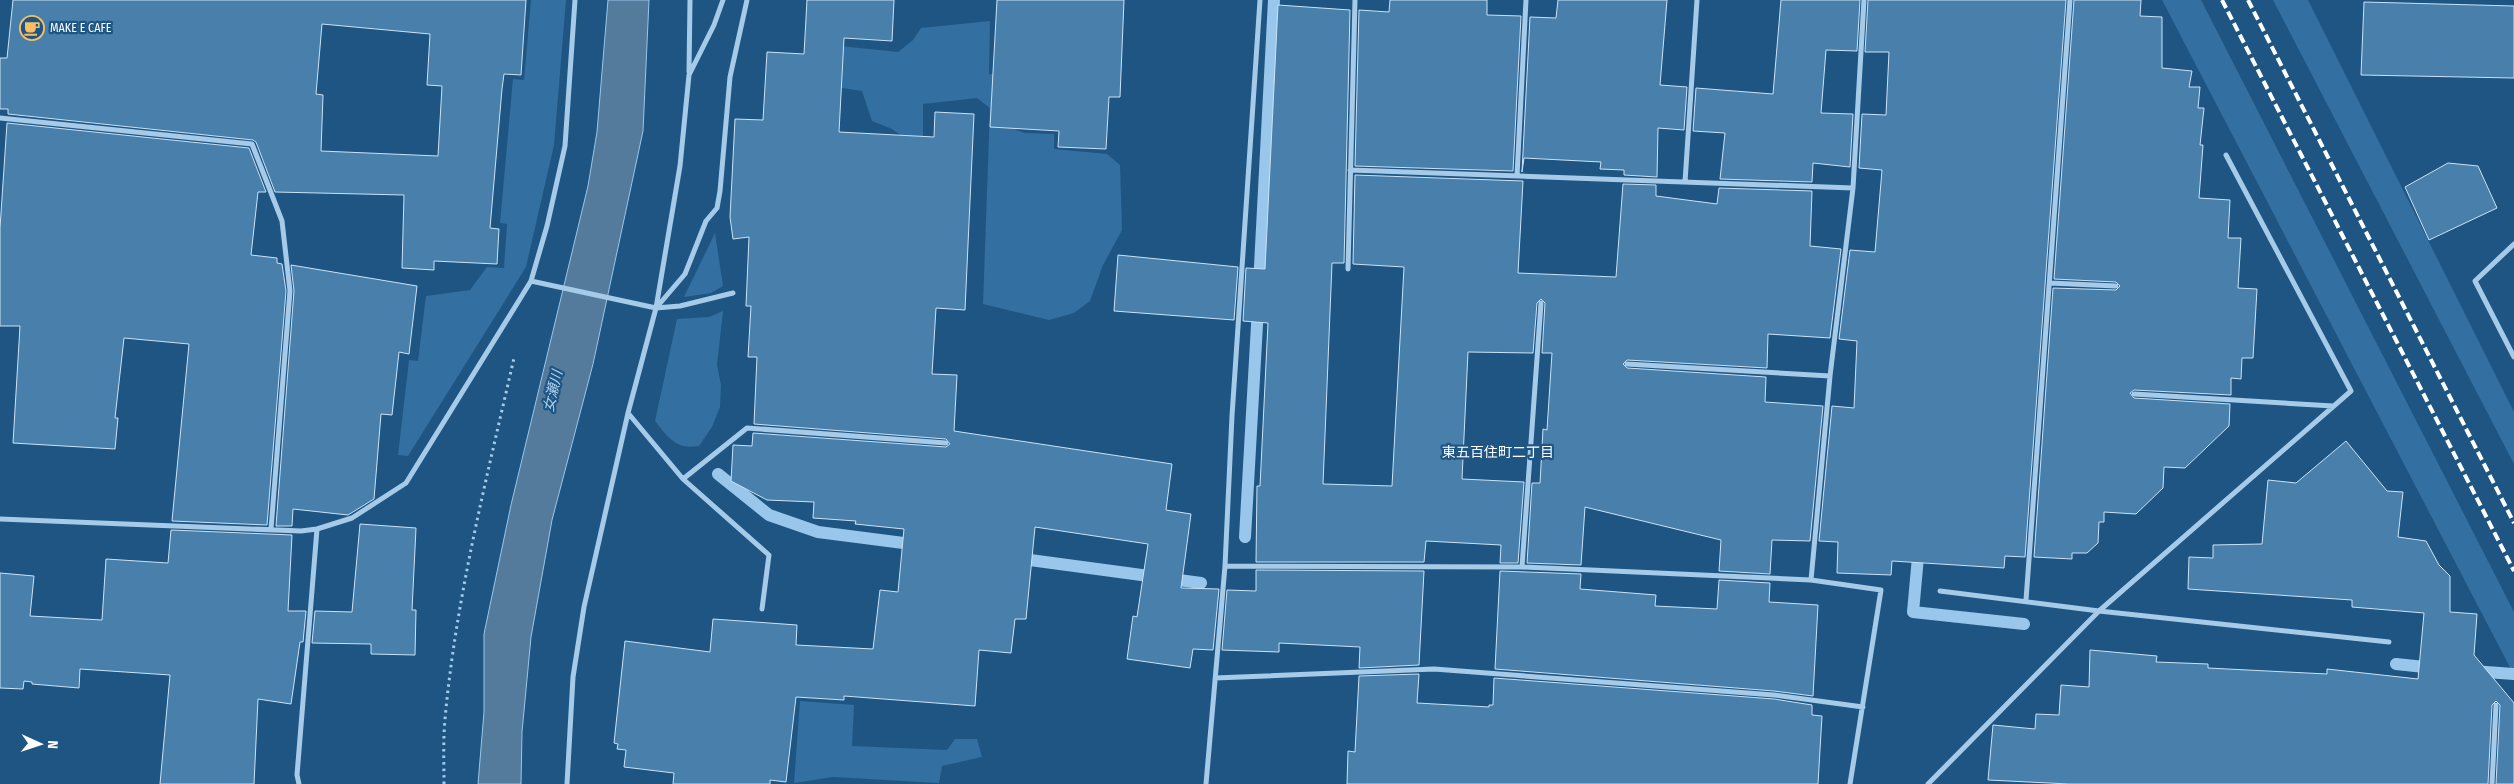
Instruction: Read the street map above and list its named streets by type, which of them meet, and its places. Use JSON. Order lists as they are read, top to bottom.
{
  "districts": ["東五百住町二丁目"],
  "water": ["女瀬川"],
  "places": {
    "cafe": ["MAKE E CAFE"]
  },
  "north": "right"
}
